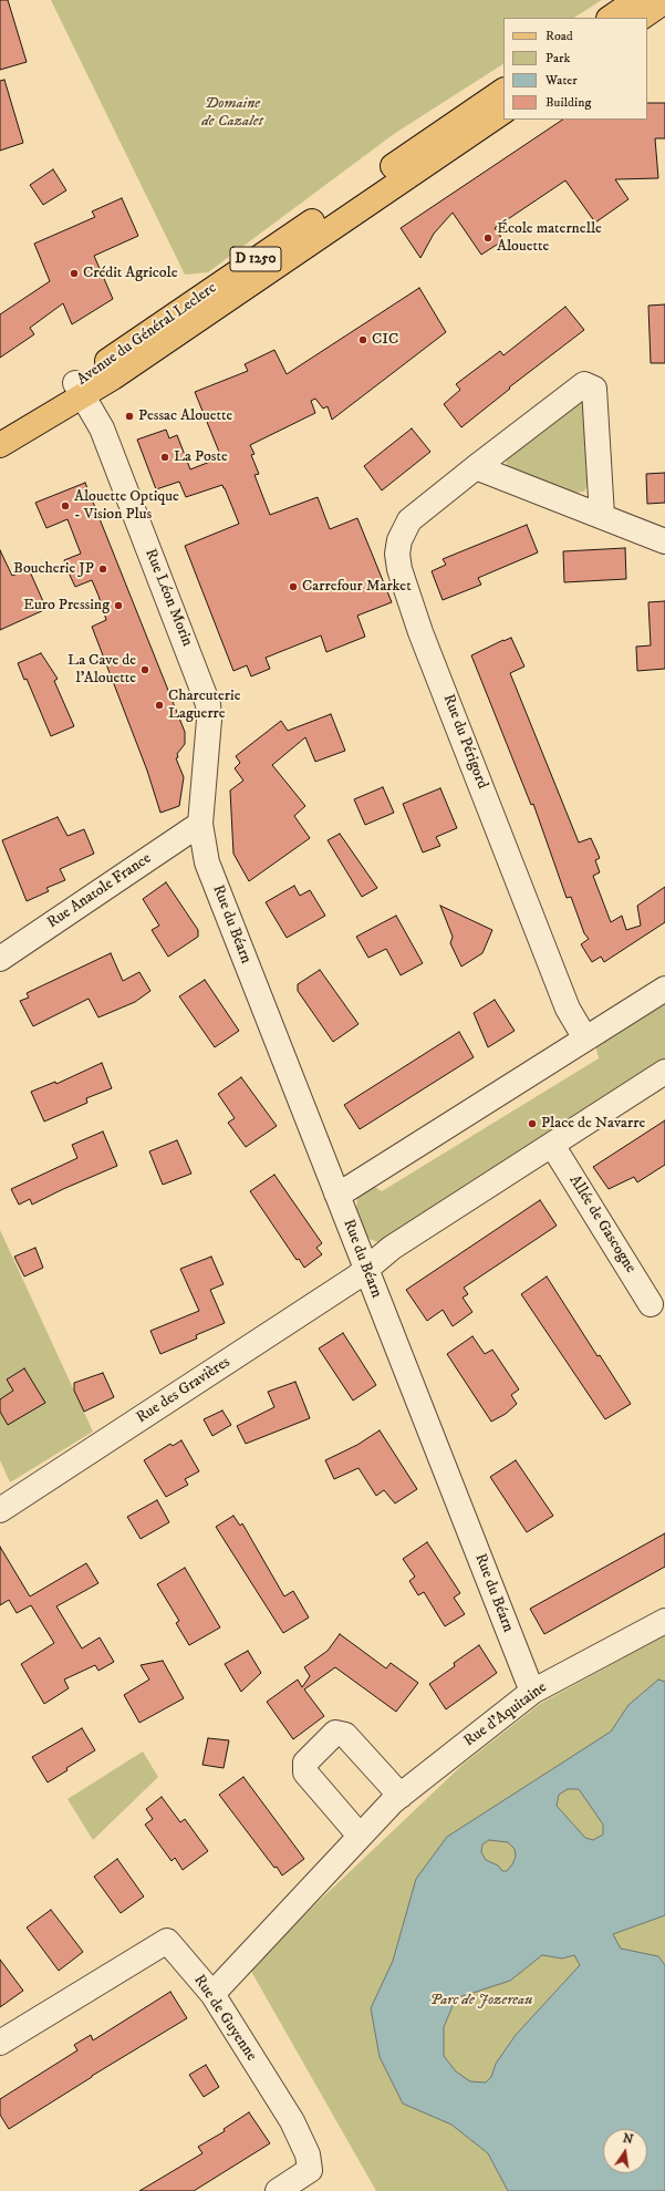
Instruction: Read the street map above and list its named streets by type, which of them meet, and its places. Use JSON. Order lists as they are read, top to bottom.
{
  "streets": {
    "main road": ["D 1250", "Avenue du Général Leclerc"],
    "street": [
      "Rue Léon Morin",
      "Rue du Périgord",
      "Rue Anatole France",
      "Rue du Béarn",
      "Allée de Gascogne",
      "Rue des Gravières",
      "Rue d'Aquitaine",
      "Rue de Guyenne"
    ]
  },
  "crossings": [
    ["Avenue du Général Leclerc", "Rue Léon Morin"],
    ["Rue Léon Morin", "Rue Anatole France"],
    ["Rue Léon Morin", "Rue du Béarn"],
    ["Rue Anatole France", "Rue du Béarn"],
    ["Rue du Béarn", "Rue des Gravières"],
    ["Rue du Béarn", "Rue d'Aquitaine"],
    ["Rue d'Aquitaine", "Rue de Guyenne"]
  ],
  "parks": ["Domaine de Cazalet", "Parc de Jozereau"],
  "places": [
    "École maternelle Alouette",
    "Crédit Agricole",
    "CIC",
    "Pessac Alouette",
    "La Poste",
    "Alouette Optique - Vision Plus",
    "Boucherie JP",
    "Carrefour Market",
    "Euro Pressing",
    "La Cave de l'Alouette",
    "Charcuterie Laguerre",
    "Place de Navarre"
  ],
  "legend": [
    "Road",
    "Park",
    "Water",
    "Building"
  ],
  "north": "top"
}
